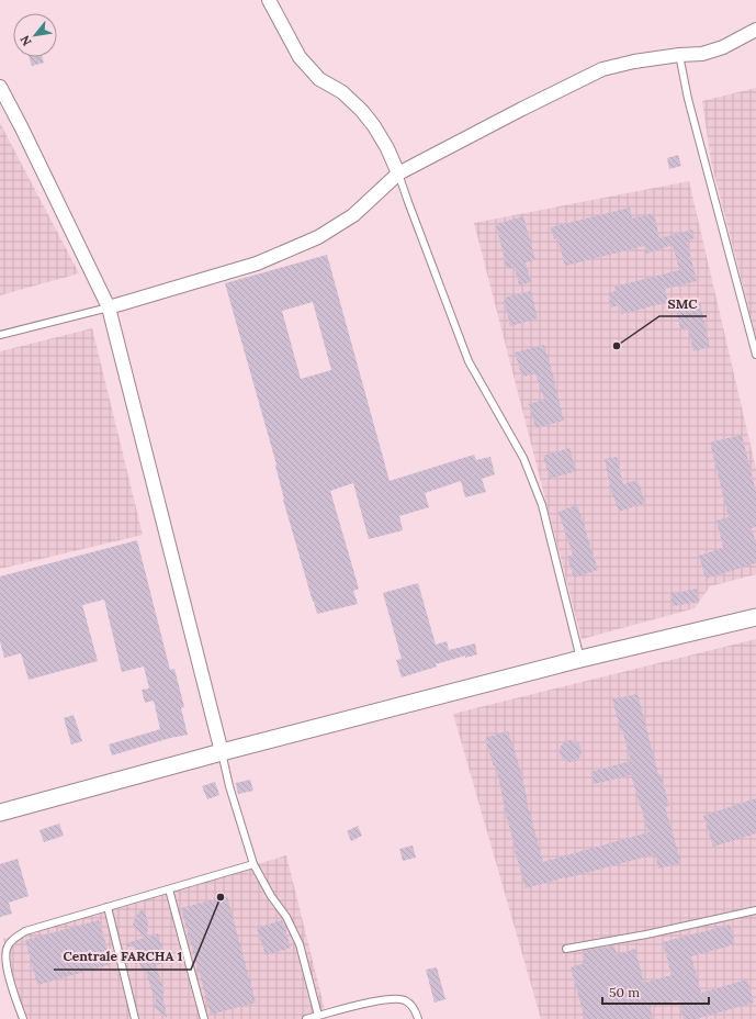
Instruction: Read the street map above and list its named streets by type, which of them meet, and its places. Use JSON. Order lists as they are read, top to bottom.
{
  "places": ["SMC", "Centrale FARCHA 1"],
  "scale_bar": "50 m",
  "north": "bottom left"
}
